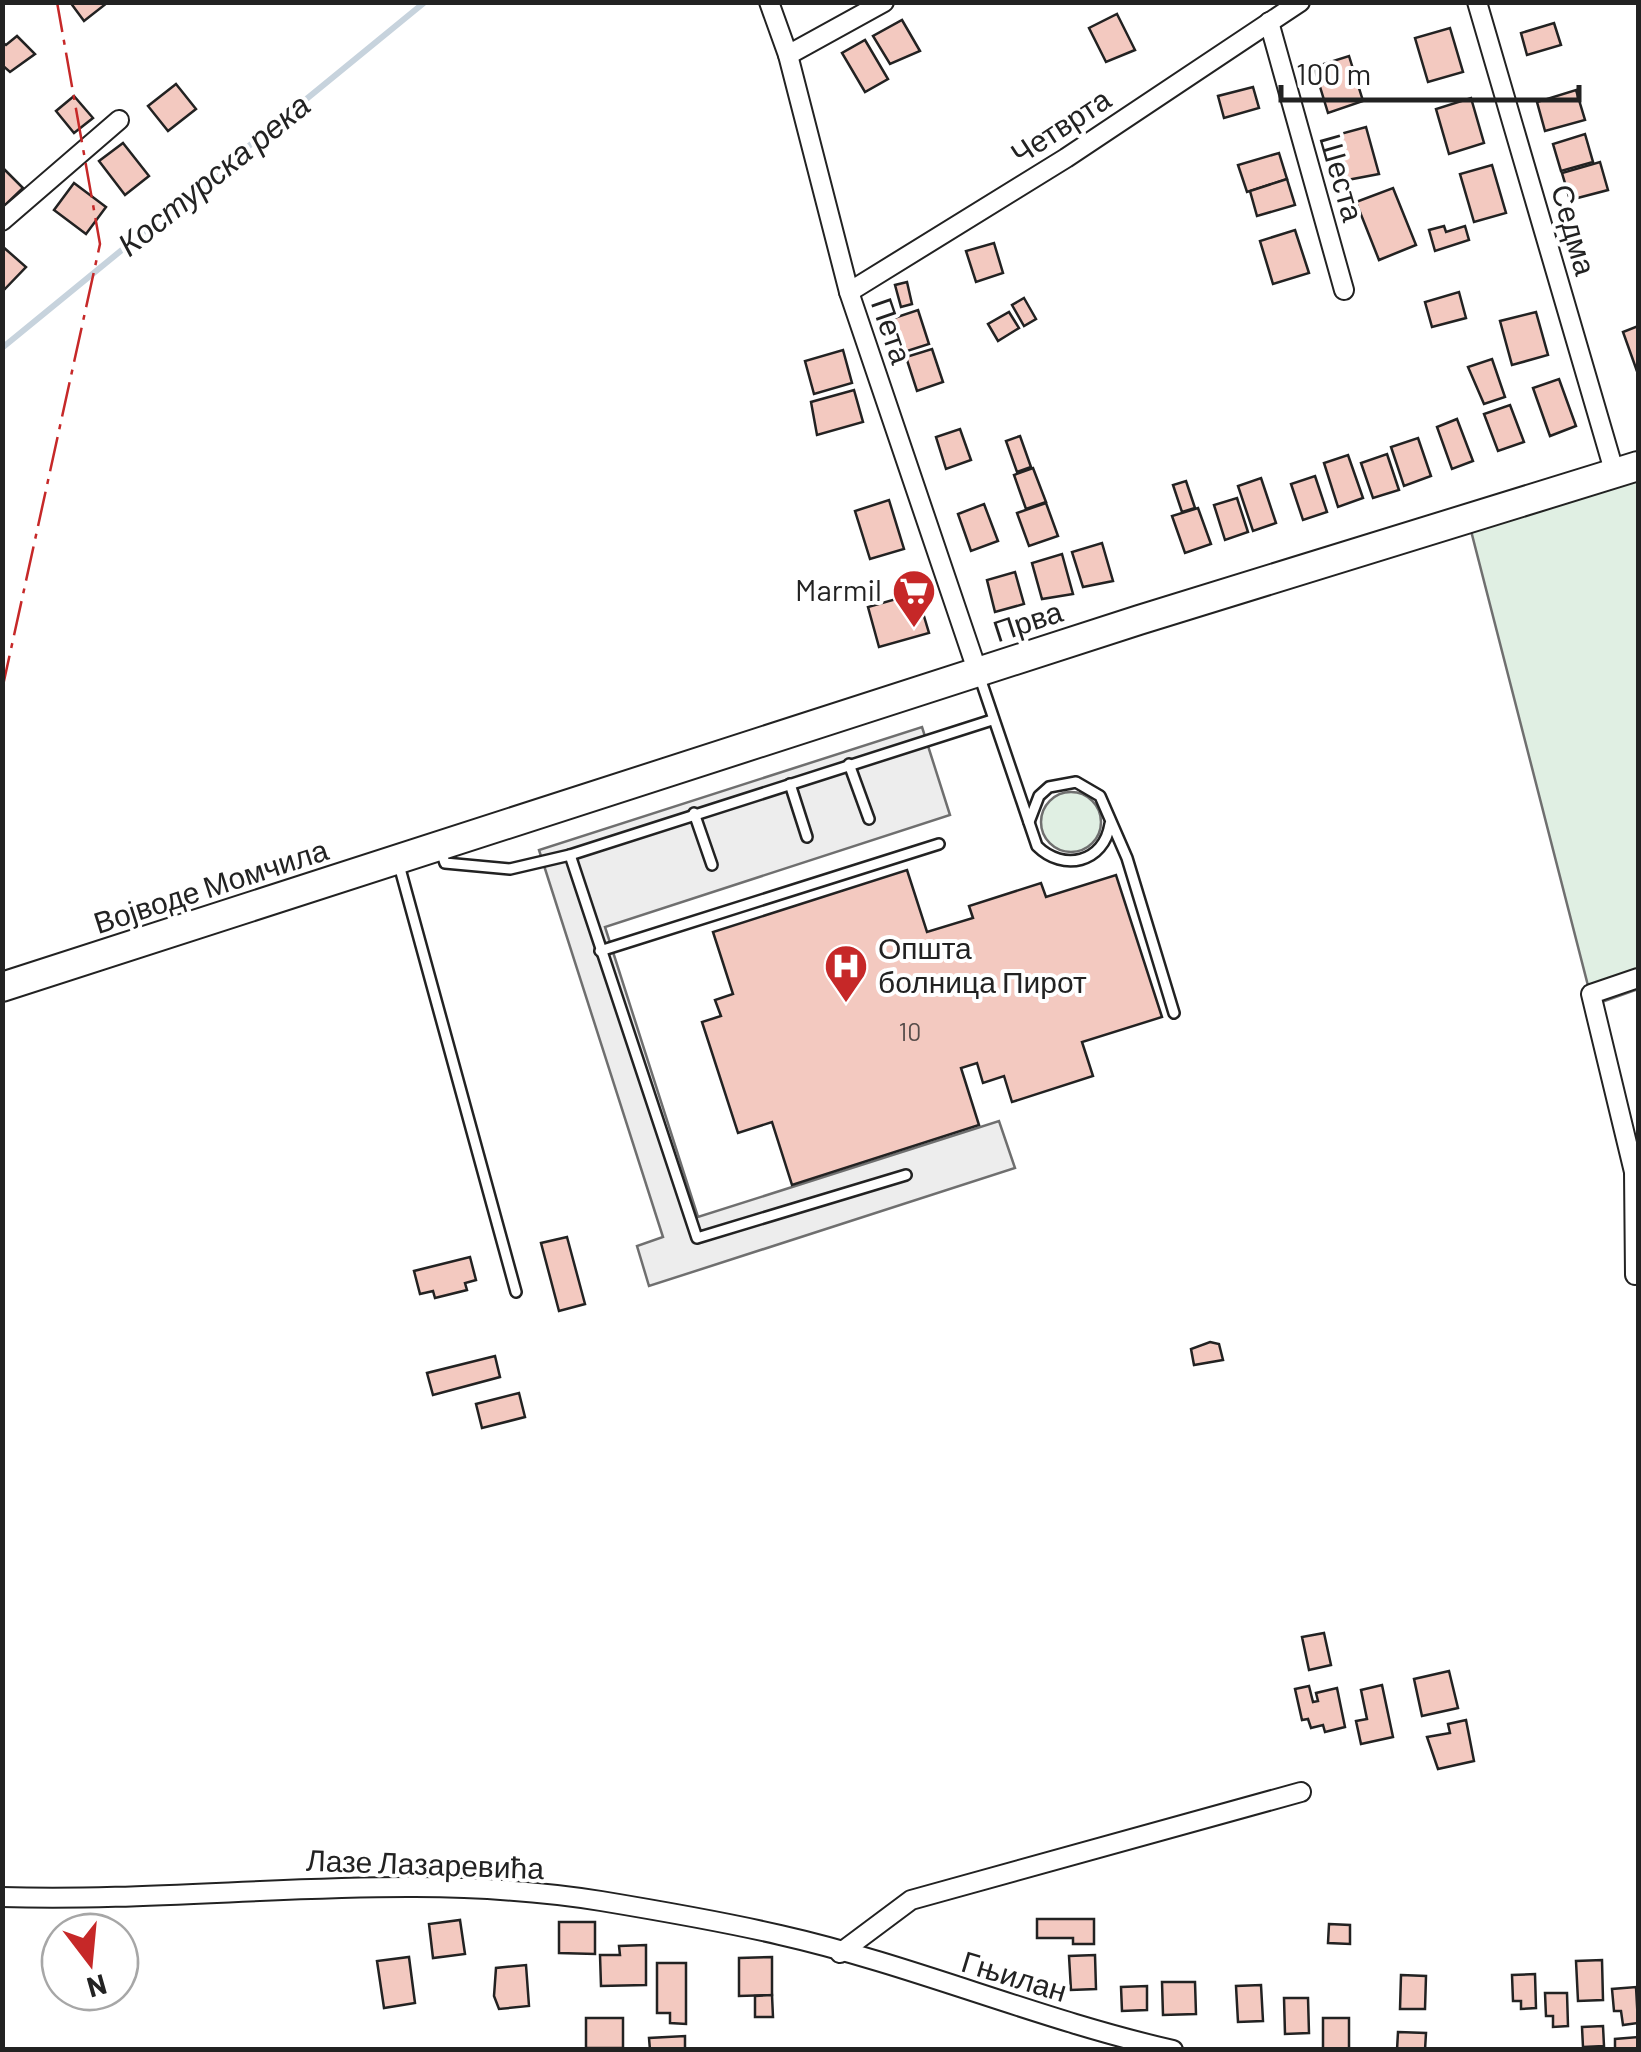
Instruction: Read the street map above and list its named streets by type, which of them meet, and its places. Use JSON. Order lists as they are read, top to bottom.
{
  "streets": {
    "main road": ["Прва", "Војводе Момчила"],
    "street": [
      "Четврта",
      "Шеста",
      "Седма",
      "Пета",
      "Лазе Лазаревића",
      "Гњилан"
    ]
  },
  "crossings": [
    ["Четврта", "Шеста"],
    ["Четврта", "Пета"],
    ["Седма", "Прва"],
    ["Пета", "Прва"],
    ["Прва", "Војводе Момчила"],
    ["Лазе Лазаревића", "Гњилан"]
  ],
  "water": ["Костурска река"],
  "places": {
    "supermarket": ["Marmil"],
    "hospital": ["Општа болница Пирот"]
  },
  "house_numbers": ["10"],
  "scale_bar": "100 m",
  "north": "bottom"
}
